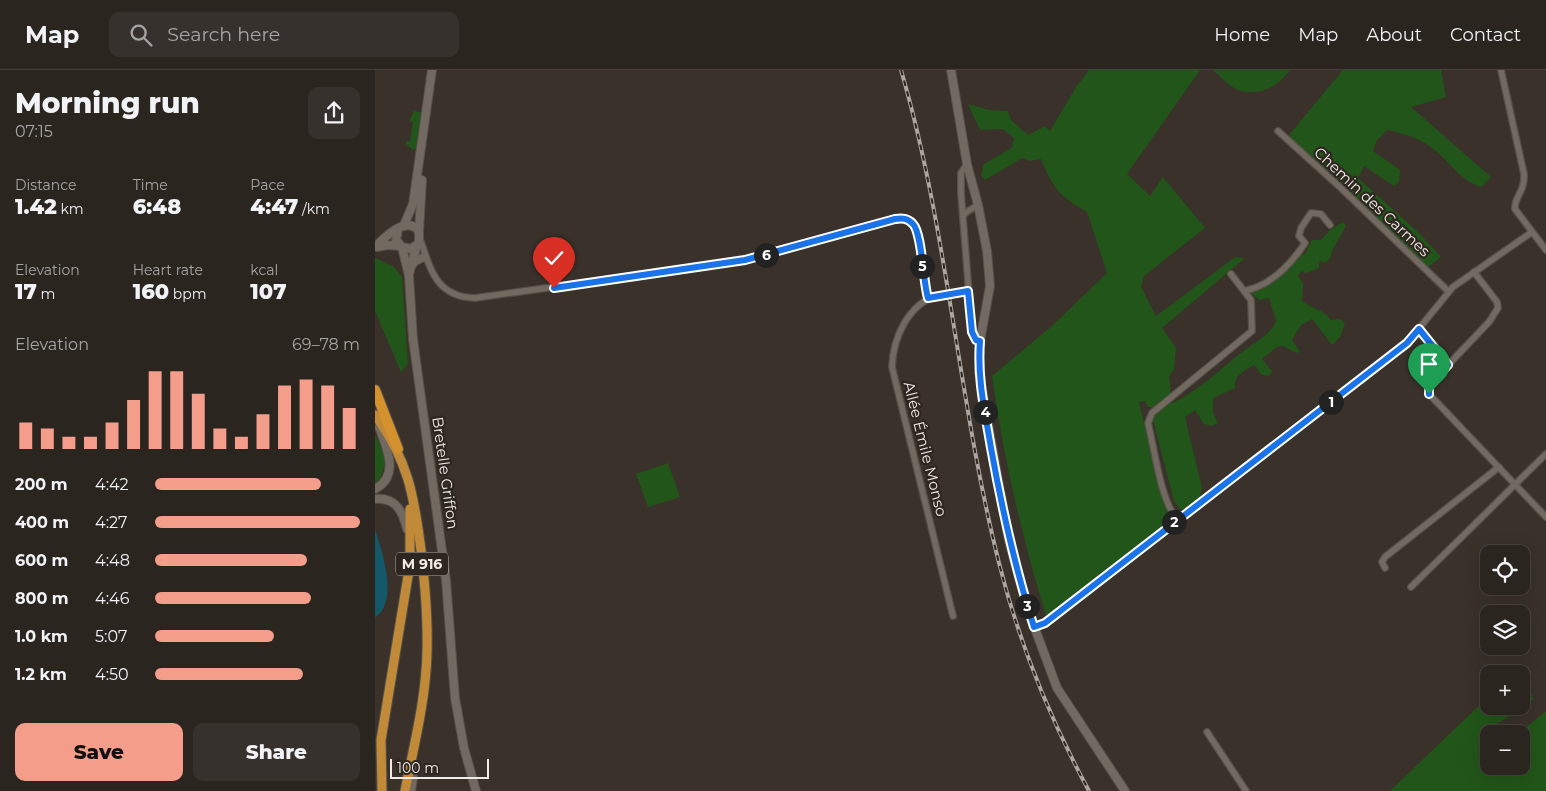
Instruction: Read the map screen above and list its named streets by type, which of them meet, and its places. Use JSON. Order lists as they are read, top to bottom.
{
  "streets": {
    "highway": ["M 916"],
    "main road": ["Bretelle Griffon"],
    "street": ["Chemin des Carmes", "Allée Émile Monso"]
  },
  "scale_bar": "100 m",
  "page": {
    "header": "Map",
    "search": "Search here",
    "nav": [
      "Home",
      "Map",
      "About",
      "Contact"
    ],
    "heading": ["Morning run", "07:15"],
    "stats": [
      ["Distance", "1.42 km"],
      ["Time", "6:48"],
      ["Pace", "4:47 /km"],
      ["Elevation", "17 m"],
      ["Heart rate", "160 bpm"],
      ["kcal", "107"]
    ],
    "pins": [
      "6",
      "5",
      "1",
      "4",
      "2",
      "3"
    ],
    "chart": ["Elevation", "69–78 m"],
    "list": [
      {
        "name": "200 m",
        "note": "4:42"
      },
      {
        "name": "400 m",
        "note": "4:27"
      },
      {
        "name": "600 m",
        "note": "4:48"
      },
      {
        "name": "800 m",
        "note": "4:46"
      },
      {
        "name": "1.0 km",
        "note": "5:07"
      },
      {
        "name": "1.2 km",
        "note": "4:50"
      }
    ],
    "map_buttons": ["+", "−"],
    "buttons": ["Save", "Share"],
    "scale": "100 m"
  }
}
